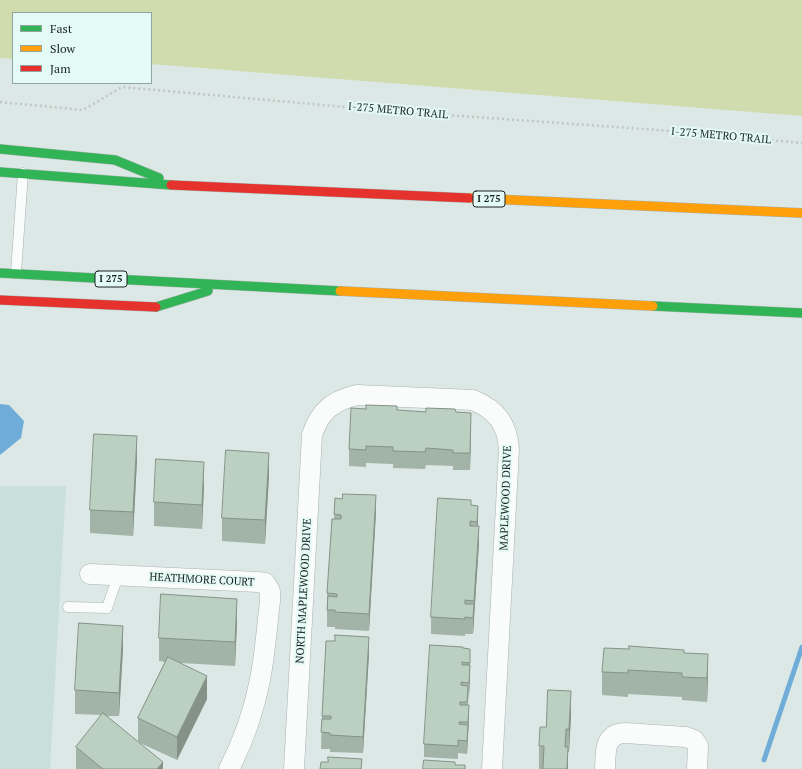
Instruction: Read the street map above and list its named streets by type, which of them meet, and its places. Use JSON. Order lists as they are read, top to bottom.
{
  "streets": {
    "highway": ["I 275"],
    "street": ["MAPLEWOOD DRIVE", "HEATHMORE COURT", "NORTH MAPLEWOOD DRIVE"],
    "path": ["I-275 METRO TRAIL"]
  },
  "crossings": [
    ["MAPLEWOOD DRIVE", "NORTH MAPLEWOOD DRIVE"]
  ],
  "legend": ["Fast", "Slow", "Jam"]
}
